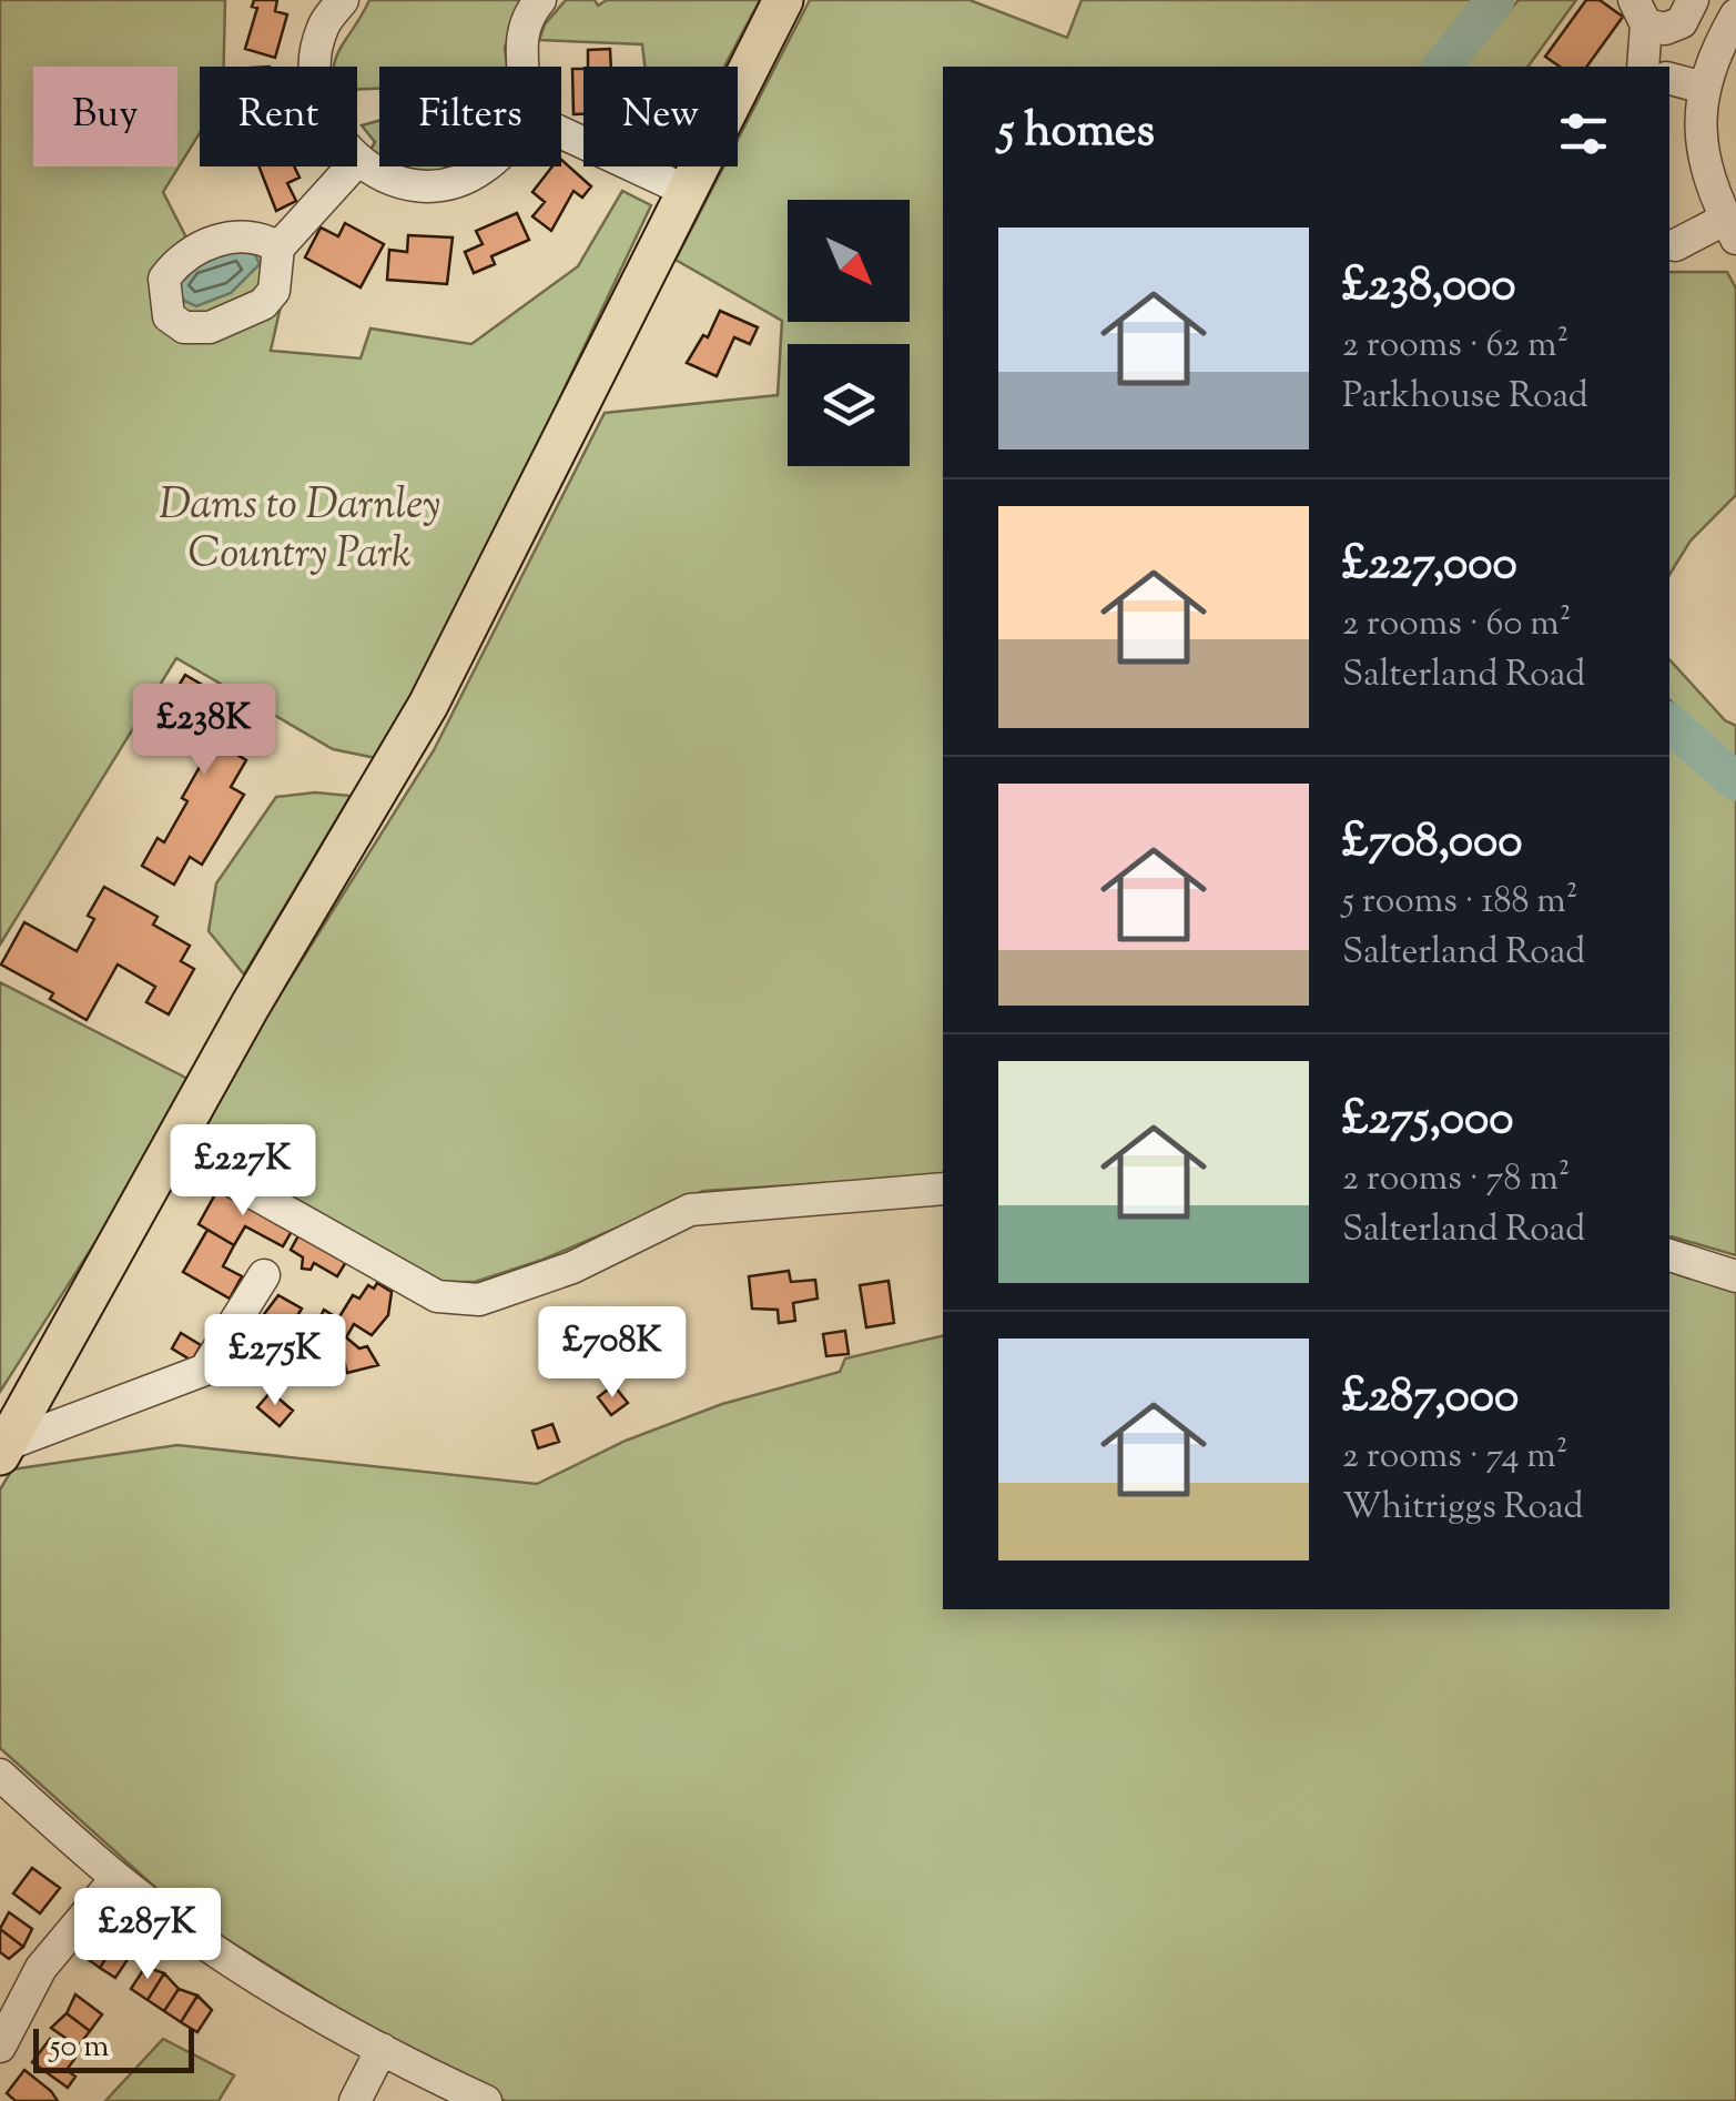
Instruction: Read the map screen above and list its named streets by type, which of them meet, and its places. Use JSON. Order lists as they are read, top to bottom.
{
  "parks": ["Dams to Darnley Country Park"],
  "scale_bar": "50 m",
  "north": "bottom right",
  "page": {
    "chip": [
      "Buy",
      "Rent",
      "Filters",
      "New"
    ],
    "heading": "5 homes",
    "list": [
      {
        "name": "£238,000",
        "note": "2 rooms · 62 m² · Parkhouse Road"
      },
      {
        "name": "£227,000",
        "note": "2 rooms · 60 m² · Salterland Road"
      },
      {
        "name": "£708,000",
        "note": "5 rooms · 188 m² · Salterland Road"
      },
      {
        "name": "£275,000",
        "note": "2 rooms · 78 m² · Salterland Road"
      },
      {
        "name": "£287,000",
        "note": "2 rooms · 74 m² · Whitriggs Road"
      }
    ],
    "price": [
      "£238K",
      "£227K",
      "£708K",
      "£275K",
      "£287K"
    ],
    "scale": "50 m"
  }
}
